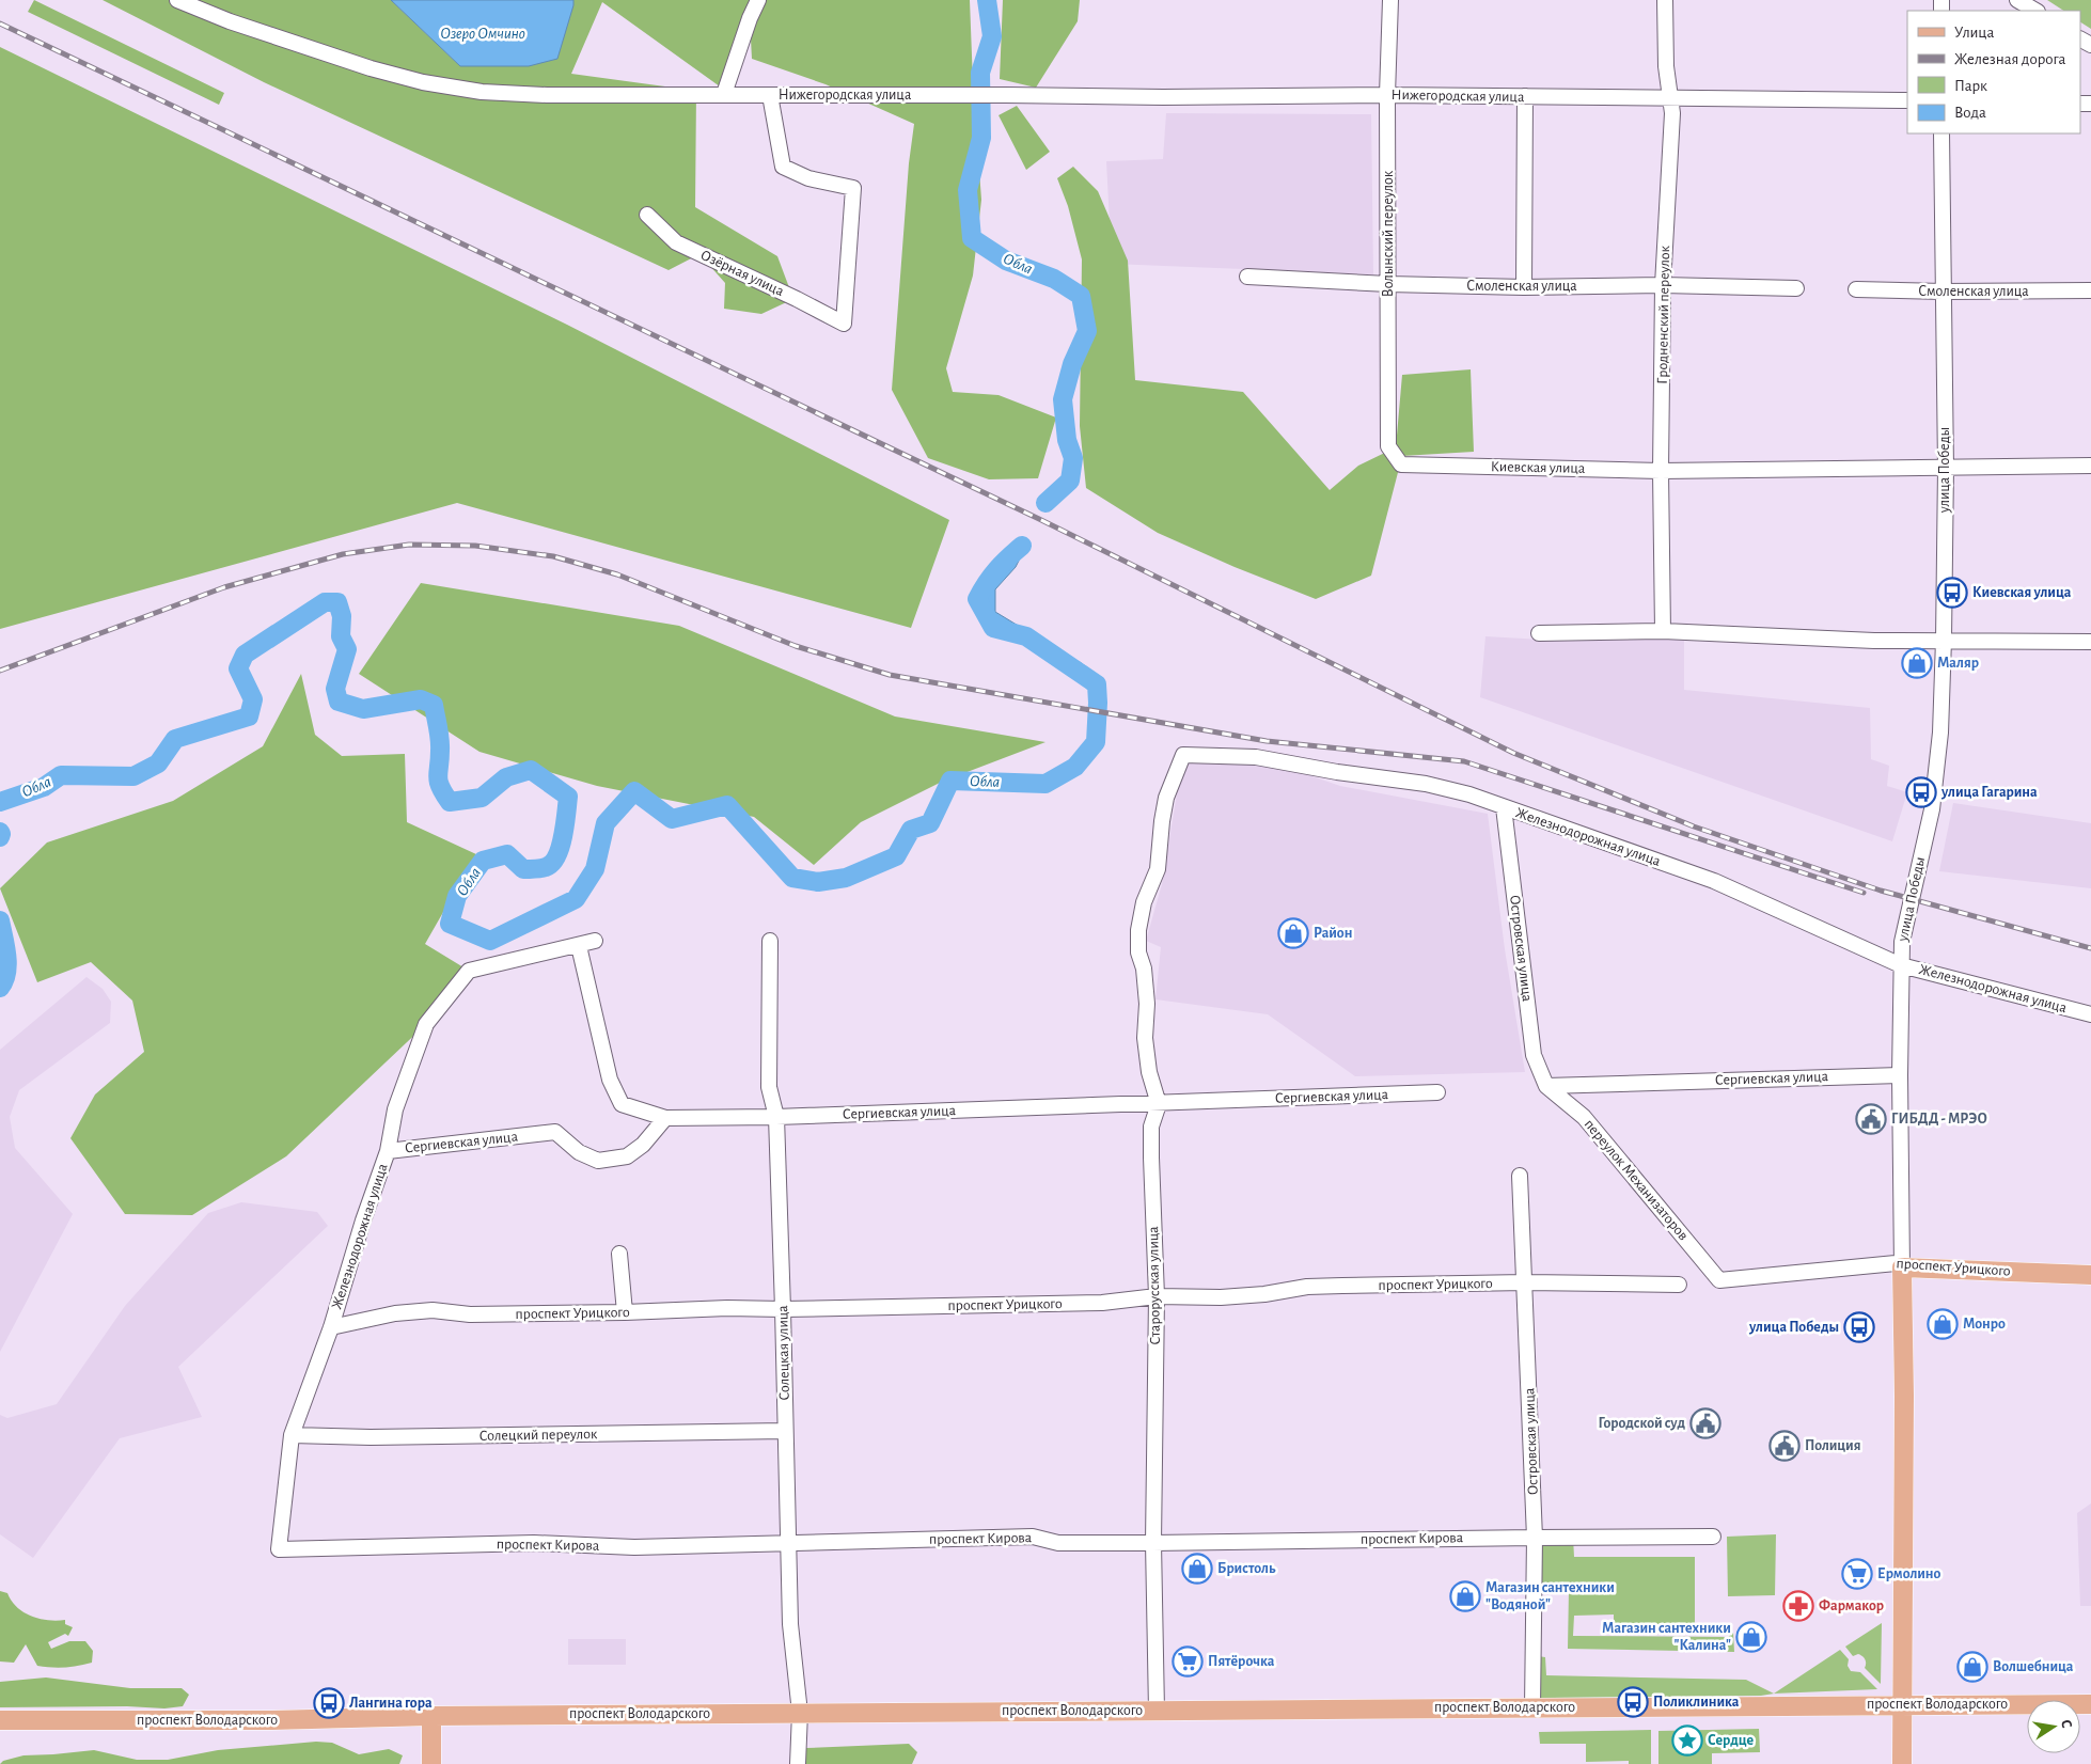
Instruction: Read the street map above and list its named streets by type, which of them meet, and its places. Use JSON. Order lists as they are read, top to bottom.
{
  "streets": {
    "main road": ["улица Победы", "проспект Урицкого", "проспект Володарского"],
    "street": [
      "Нижегородская улица",
      "Волынский переулок",
      "Озёрная улица",
      "Смоленская улица",
      "Гродненский переулок",
      "Киевская улица",
      "Железнодорожная улица",
      "Островская улица",
      "Сергиевская улица",
      "переулок Механизаторов",
      "Старорусская улица",
      "Солецкая улица",
      "Солецкий переулок",
      "проспект Кирова"
    ]
  },
  "crossings": [
    ["Нижегородская улица", "Волынский переулок"],
    ["Нижегородская улица", "Озёрная улица"],
    ["Нижегородская улица", "Гродненский переулок"],
    ["Волынский переулок", "Смоленская улица"],
    ["Волынский переулок", "Киевская улица"],
    ["Смоленская улица", "Гродненский переулок"],
    ["Смоленская улица", "улица Победы"],
    ["Гродненский переулок", "Киевская улица"],
    ["Киевская улица", "улица Победы"],
    ["улица Победы", "Железнодорожная улица"],
    ["улица Победы", "Сергиевская улица"],
    ["улица Победы", "проспект Урицкого"],
    ["улица Победы", "проспект Володарского"],
    ["Железнодорожная улица", "Островская улица"],
    ["Железнодорожная улица", "Сергиевская улица"],
    ["Железнодорожная улица", "проспект Урицкого"],
    ["Железнодорожная улица", "Старорусская улица"],
    ["Железнодорожная улица", "Солецкий переулок"],
    ["Железнодорожная улица", "проспект Кирова"],
    ["Островская улица", "Сергиевская улица"],
    ["Островская улица", "переулок Механизаторов"],
    ["Островская улица", "проспект Урицкого"],
    ["Островская улица", "проспект Кирова"],
    ["Островская улица", "проспект Володарского"],
    ["Сергиевская улица", "переулок Механизаторов"],
    ["Сергиевская улица", "Старорусская улица"],
    ["Сергиевская улица", "Солецкая улица"],
    ["переулок Механизаторов", "проспект Урицкого"],
    ["проспект Урицкого", "Старорусская улица"],
    ["проспект Урицкого", "Солецкая улица"],
    ["Старорусская улица", "проспект Кирова"],
    ["Старорусская улица", "проспект Володарского"],
    ["Солецкая улица", "Солецкий переулок"],
    ["Солецкая улица", "проспект Кирова"],
    ["Солецкая улица", "проспект Володарского"]
  ],
  "water": ["Озеро Омчино", "Обла"],
  "places": {
    "bus stop": [
      "Киевская улица",
      "улица Гагарина",
      "улица Победы",
      "Поликлиника",
      "Лангина гора"
    ],
    "shop": [
      "Маляр",
      "Район",
      "Монро",
      "Бристоль",
      "Магазин сантехники \"Водяной\"",
      "Магазин сантехники \"Калина\"",
      "Волшебница"
    ],
    "public building": ["ГИБДД - МРЭО", "Городской суд", "Полиция"],
    "supermarket": ["Ермолино", "Пятёрочка"],
    "pharmacy": ["Фармакор"],
    "place": ["Сердце"]
  },
  "legend": [
    "Улица",
    "Железная дорога",
    "Парк",
    "Вода"
  ],
  "north": "right"
}
